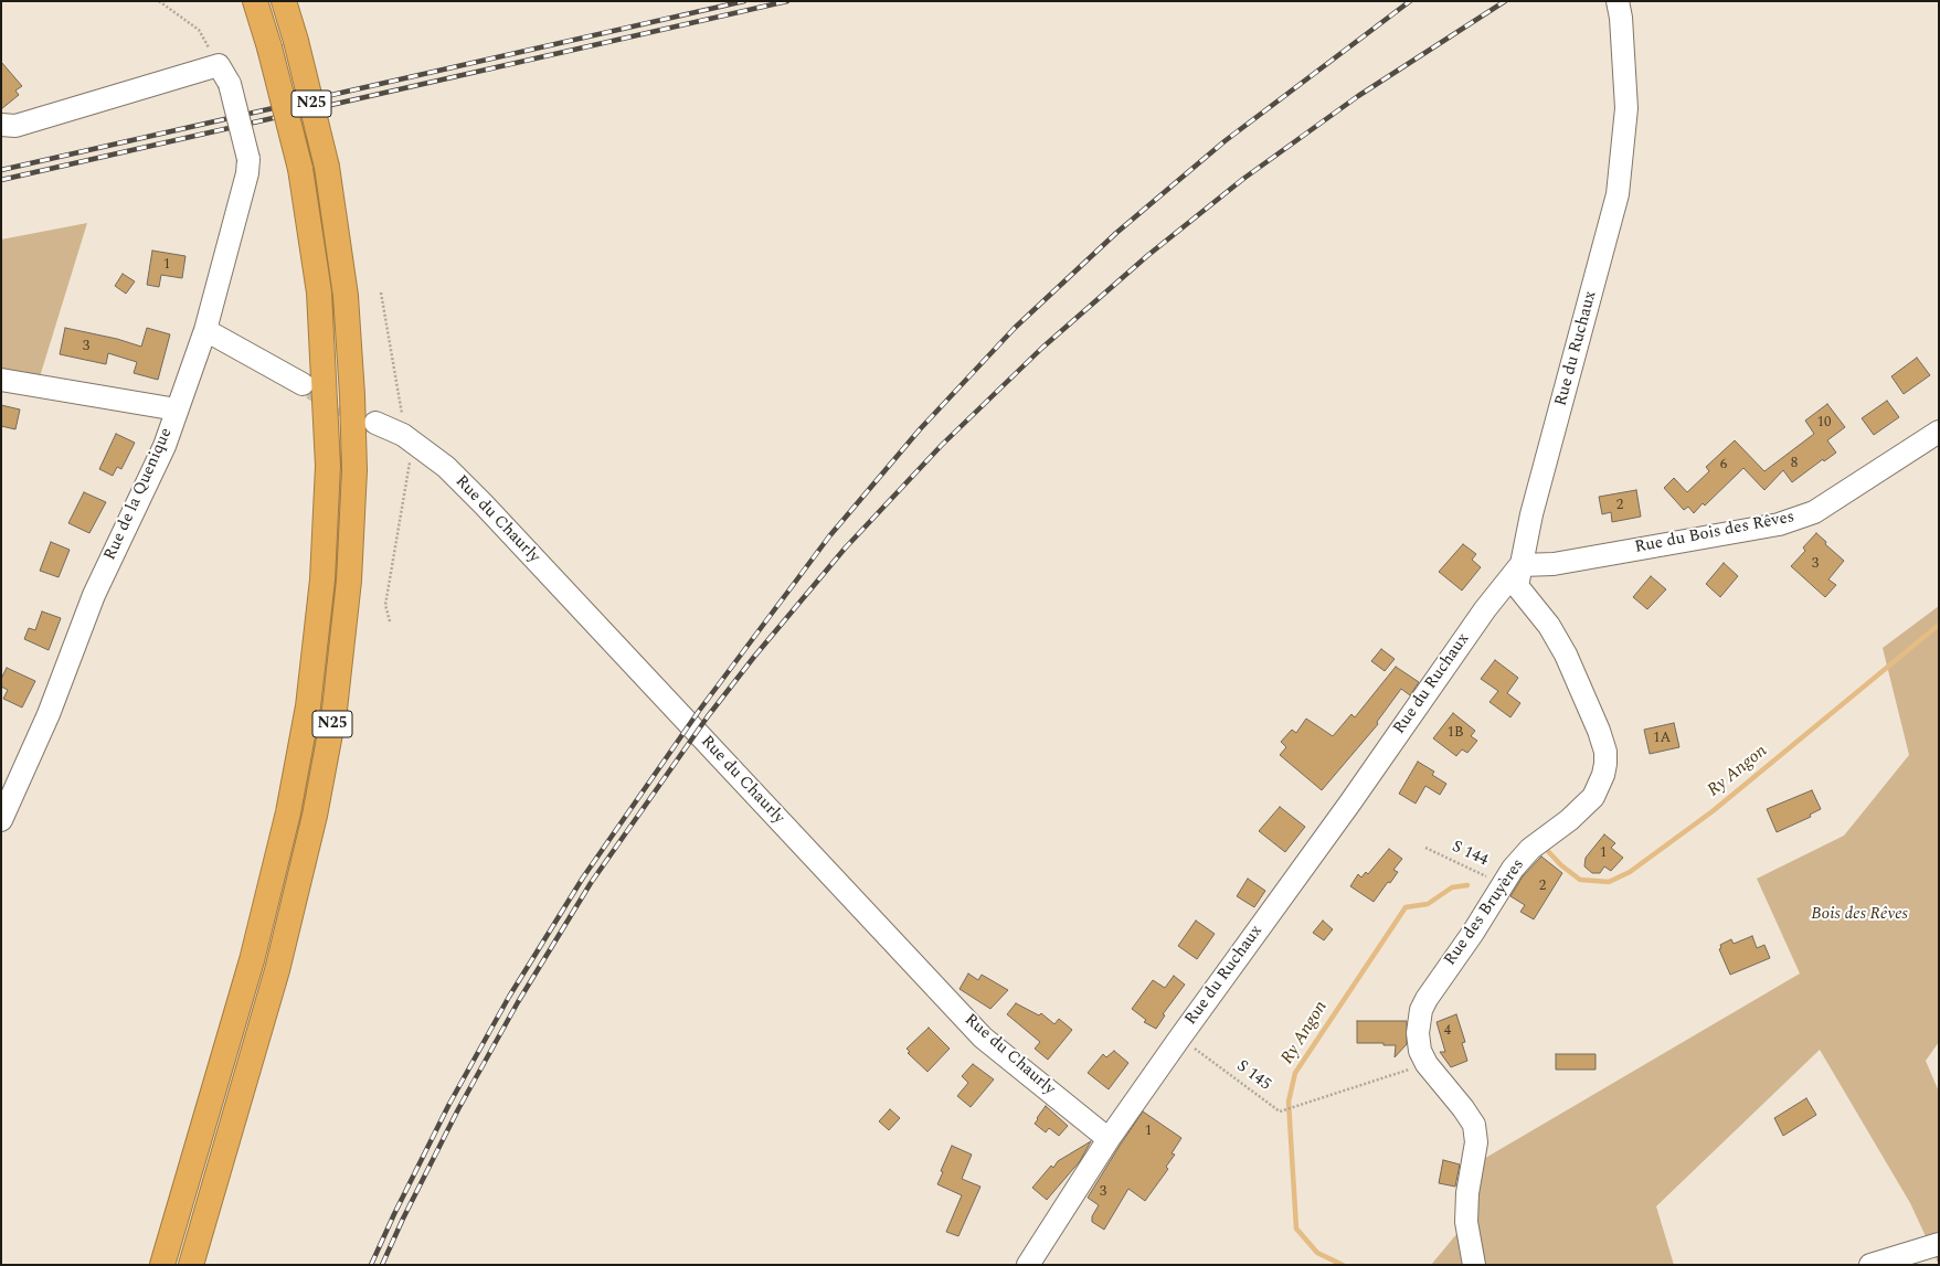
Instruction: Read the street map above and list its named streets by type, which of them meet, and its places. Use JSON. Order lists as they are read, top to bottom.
{
  "streets": {
    "highway": ["N25"],
    "street": [
      "Rue du Ruchaux",
      "Rue de la Quenique",
      "Rue du Chaurly",
      "Rue du Bois des Rêves",
      "Rue des Bruyères"
    ],
    "path": ["S 144", "S 145"]
  },
  "crossings": [
    ["Rue du Ruchaux", "Rue du Chaurly"],
    ["Rue du Ruchaux", "Rue du Bois des Rêves"],
    ["Rue du Ruchaux", "Rue des Bruyères"],
    ["Rue du Bois des Rêves", "Rue des Bruyères"],
    ["S 144", "Rue des Bruyères"],
    ["Rue des Bruyères", "S 145"]
  ],
  "water": ["Ry Angon"],
  "parks": ["Bois des Rêves"],
  "house_numbers": [
    "1",
    "3",
    "10",
    "8",
    "6",
    "2",
    "3",
    "1B",
    "1A",
    "1",
    "2",
    "4",
    "1",
    "3"
  ]
}
